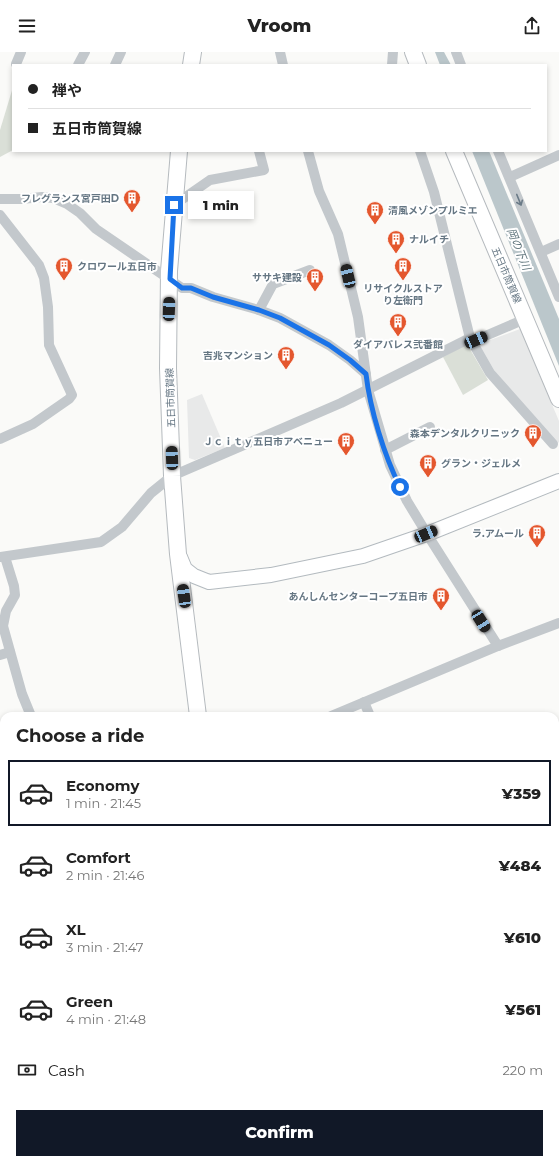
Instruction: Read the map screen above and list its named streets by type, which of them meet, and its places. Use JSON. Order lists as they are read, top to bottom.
{
  "streets": {
    "main road": ["五日市筒賀線"]
  },
  "water": ["岡の下川"],
  "places": {
    "building": [
      "フレグランス宮戸田D",
      "清風メゾンプルミエ",
      "ナルイチ",
      "クロワール五日市",
      "リサイクルストア り左衛門",
      "ササキ建設",
      "ダイアパレス弐番館",
      "吉兆マンション",
      "森本デンタルクリニック",
      "Ｊｃｉｔｙ五日市アベニュー",
      "グラン・ジェルメ",
      "ラ.アムール",
      "あんしんセンターコープ五日市"
    ]
  },
  "page": {
    "header": "Vroom",
    "banner": ["禅や", "五日市筒賀線"],
    "bubble": "1 min",
    "heading": "Choose a ride",
    "list": [
      {
        "name": "Economy",
        "note": "1 min · 21:45",
        "value": "¥359"
      },
      {
        "name": "Comfort",
        "note": "2 min · 21:46",
        "value": "¥484"
      },
      {
        "name": "XL",
        "note": "3 min · 21:47",
        "value": "¥610"
      },
      {
        "name": "Green",
        "note": "4 min · 21:48",
        "value": "¥561"
      }
    ],
    "pay": ["Cash", "220 m"],
    "buttons": "Confirm"
  }
}
